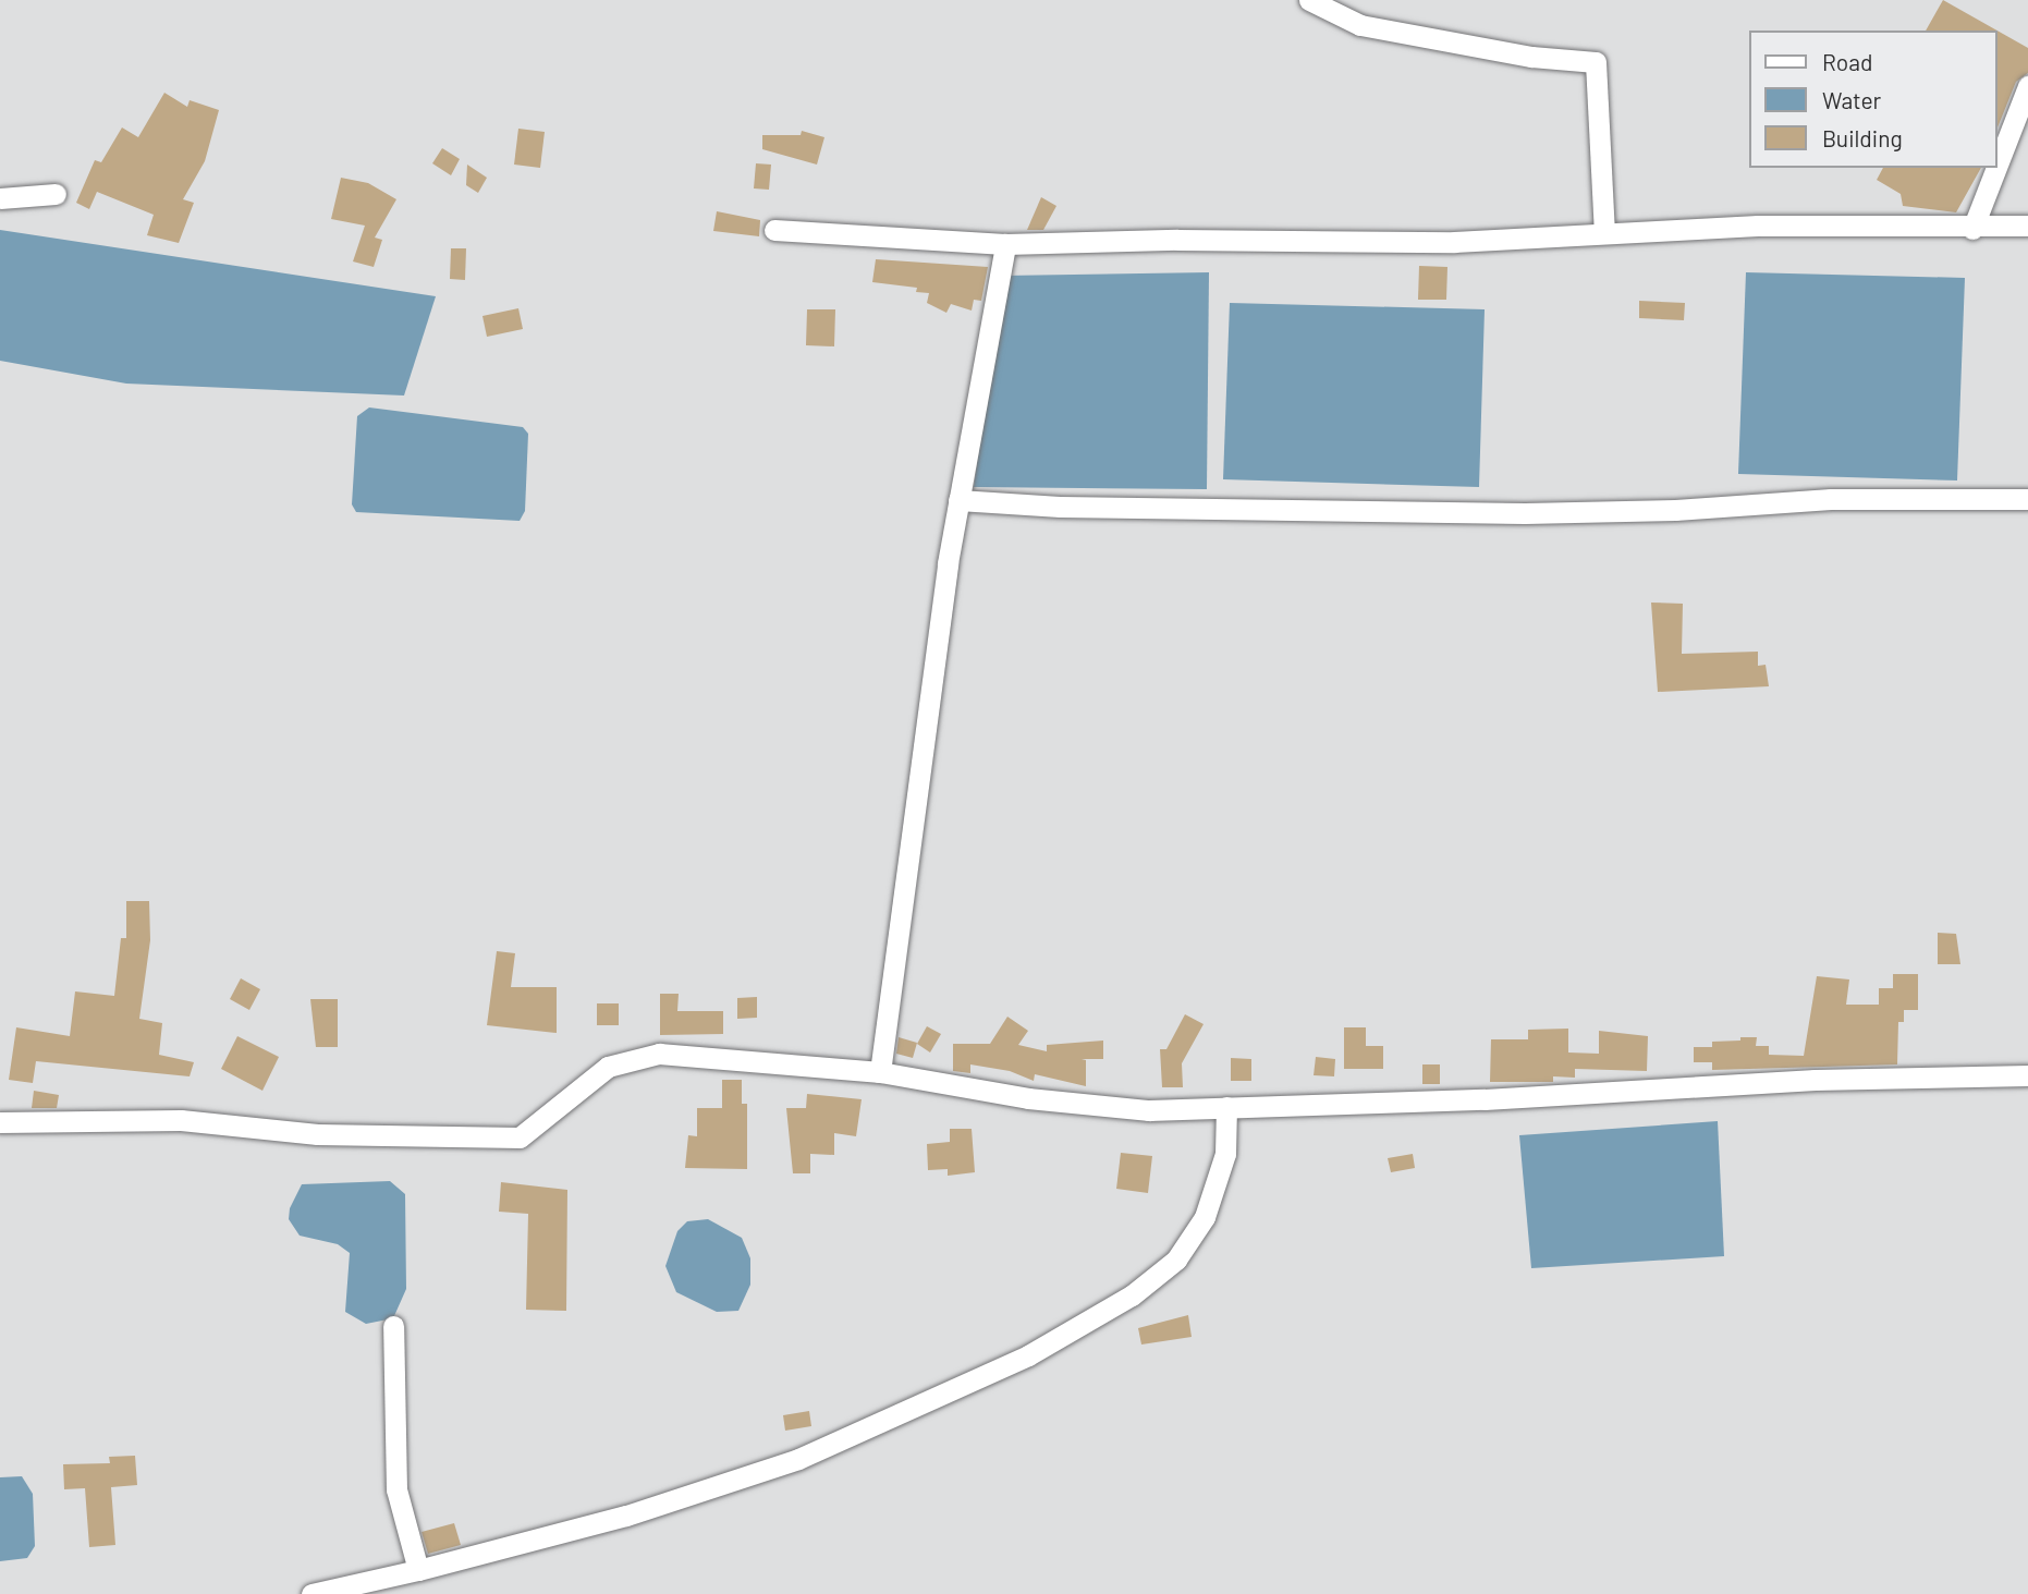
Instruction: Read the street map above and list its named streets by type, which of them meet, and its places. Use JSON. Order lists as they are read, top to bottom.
{
  "legend": ["Road", "Water", "Building"]
}
